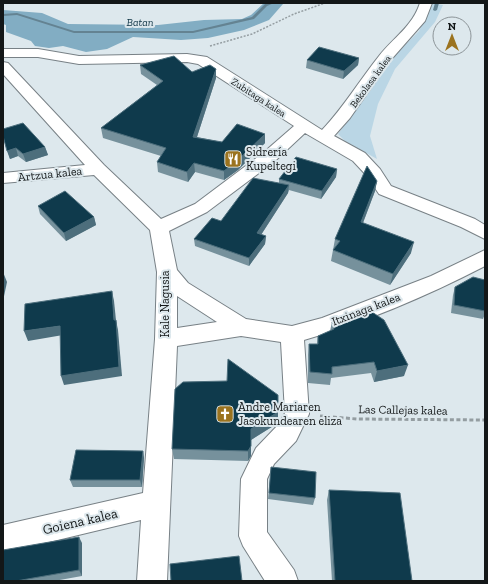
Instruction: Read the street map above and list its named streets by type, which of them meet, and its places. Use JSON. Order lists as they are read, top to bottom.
{
  "streets": {
    "street": [
      "Bekolasa kalea",
      "Zubitaga kalea",
      "Artzua kalea",
      "Kale Nagusia",
      "Itxinaga kalea",
      "Goiena kalea"
    ],
    "path": ["Las Callejas kalea"]
  },
  "crossings": [
    ["Bekolasa kalea", "Zubitaga kalea"],
    ["Kale Nagusia", "Itxinaga kalea"],
    ["Kale Nagusia", "Goiena kalea"]
  ],
  "water": ["Batan"],
  "places": {
    "restaurant": ["Sidrería Kupeltegi"],
    "church": ["Andre Mariaren Jasokundearen eliza"]
  },
  "north": "top"
}
